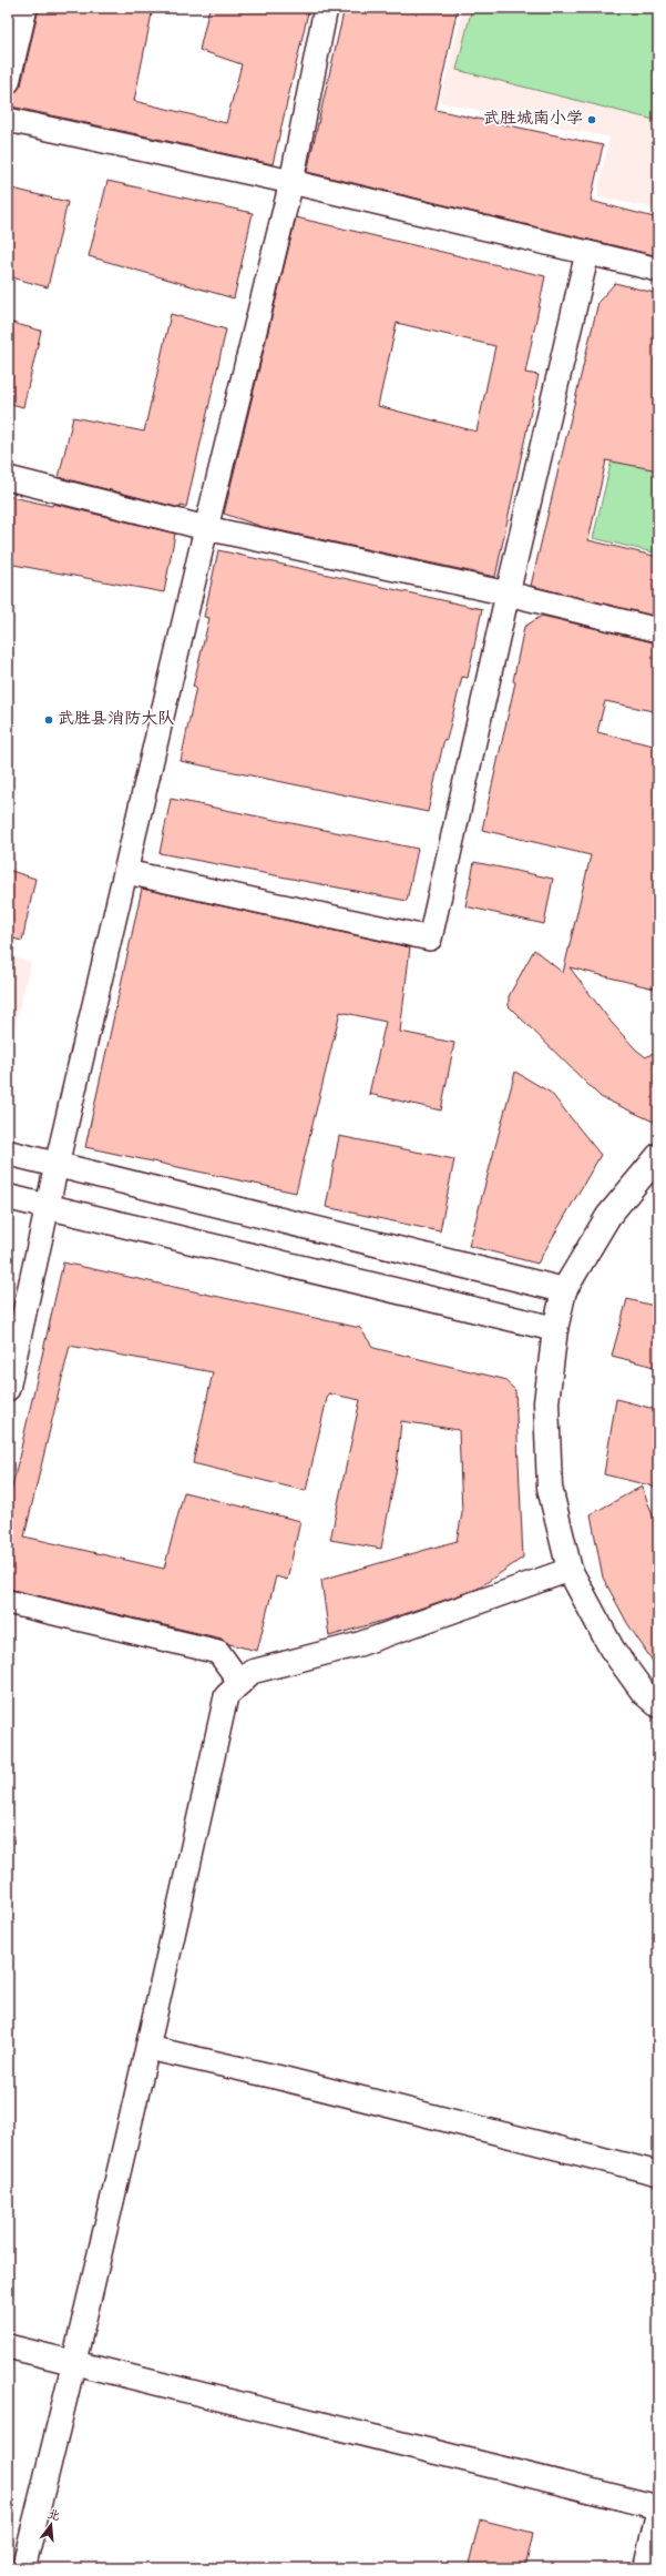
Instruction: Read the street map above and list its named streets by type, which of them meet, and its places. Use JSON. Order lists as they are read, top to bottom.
{
  "places": ["武胜城南小学", "武胜县消防大队"],
  "north": "top"
}
